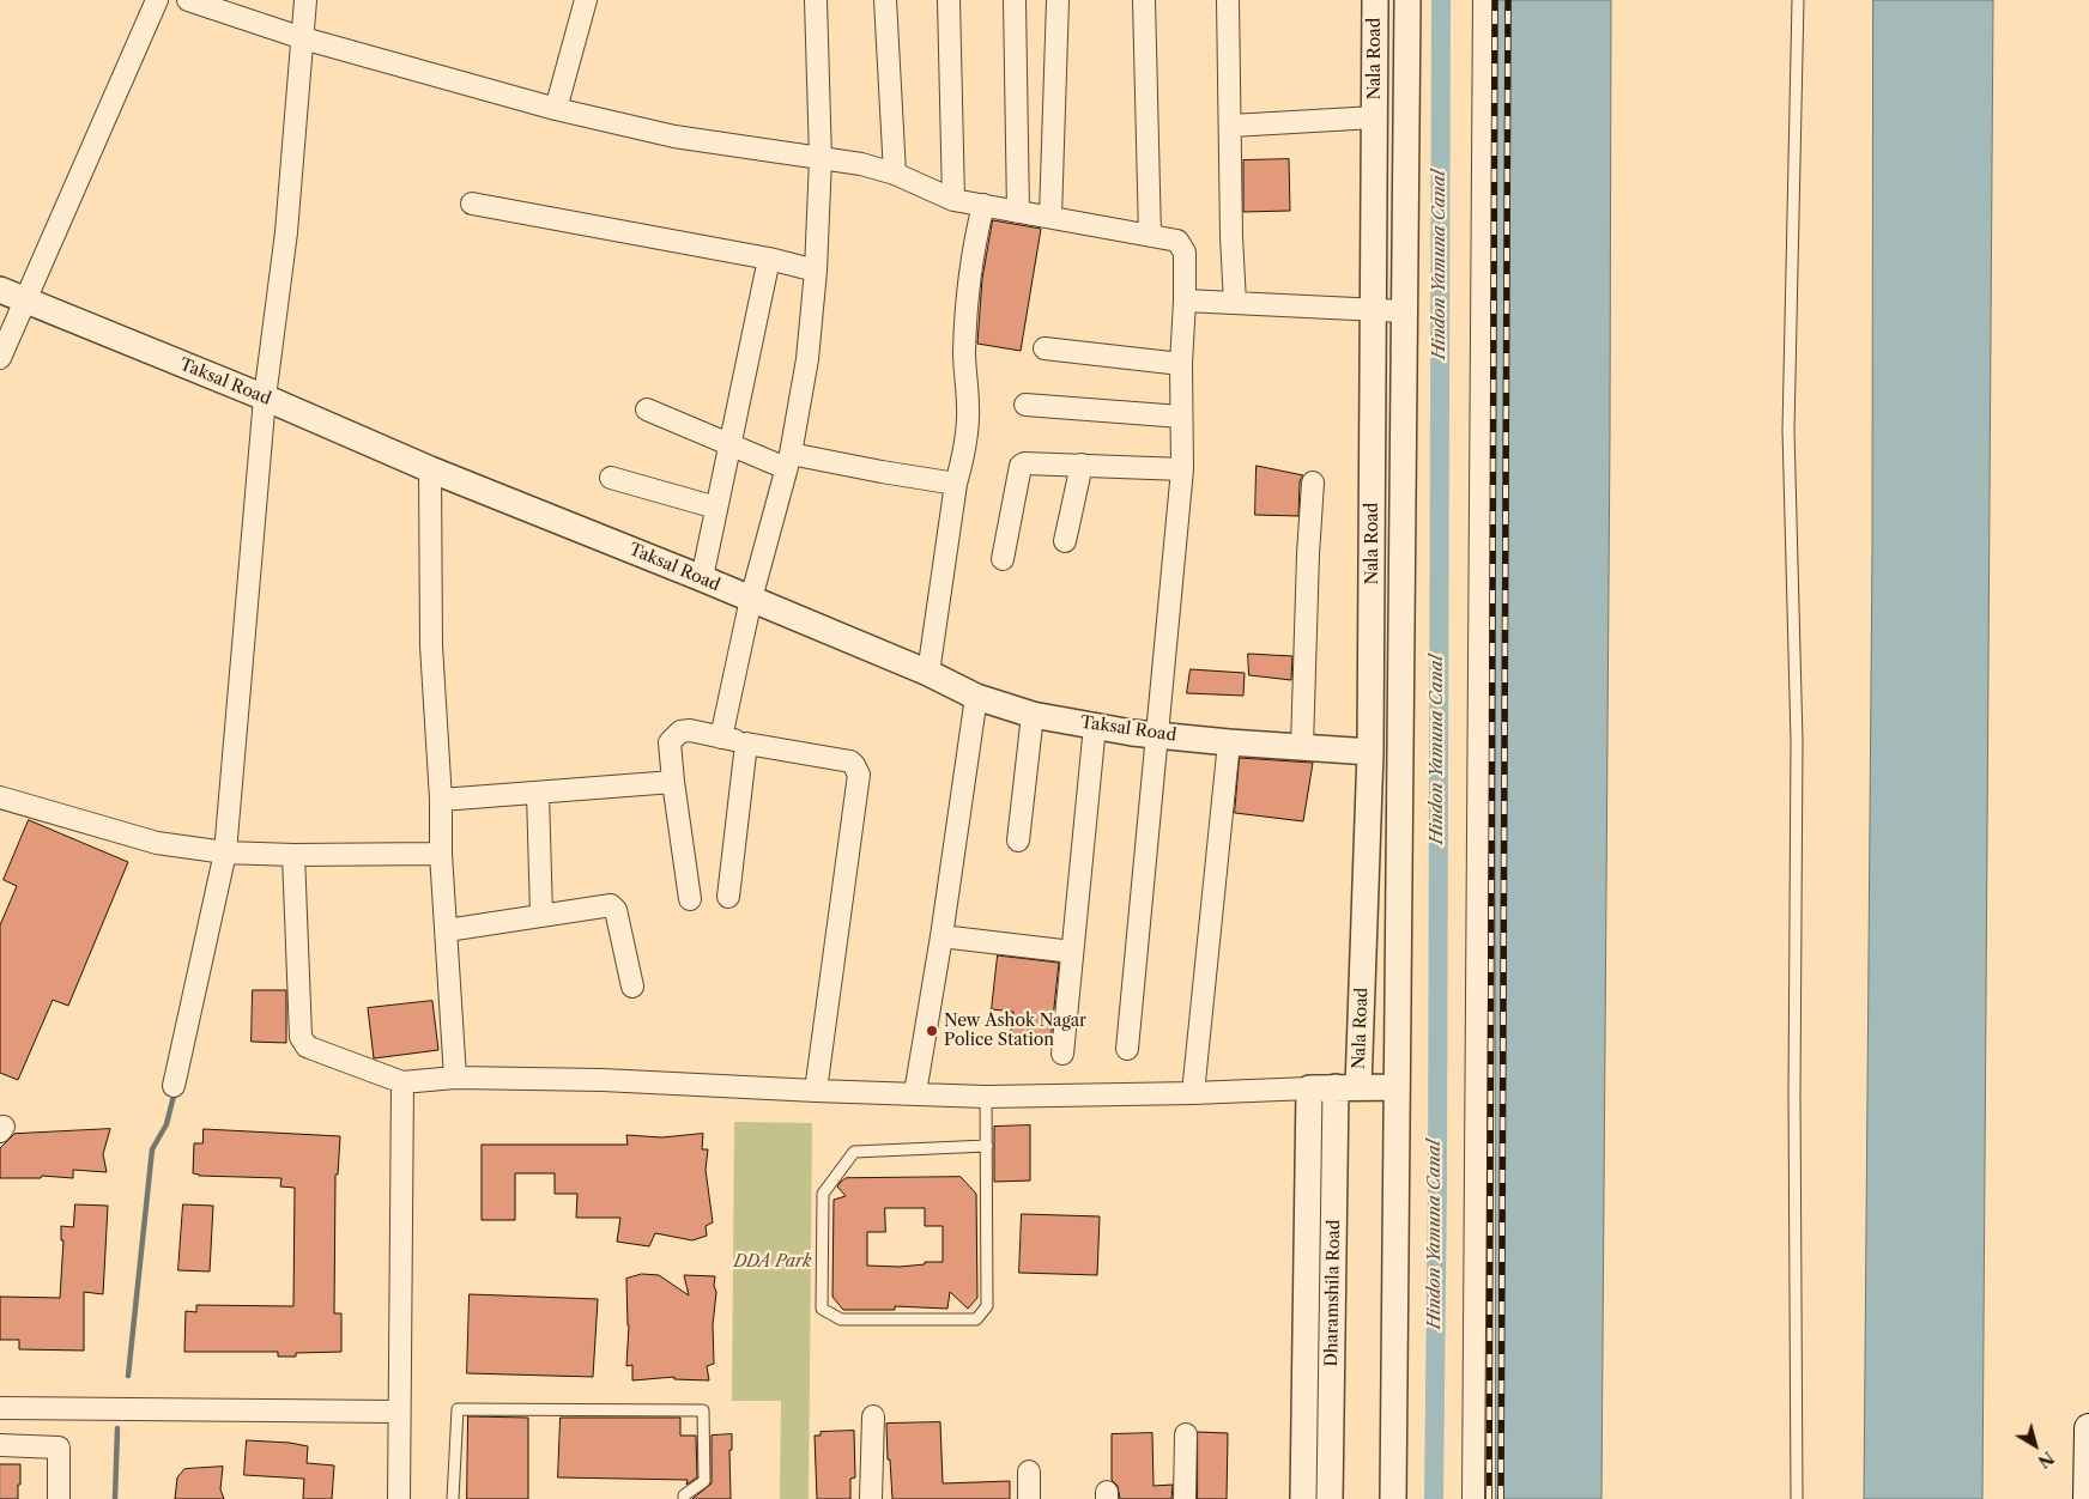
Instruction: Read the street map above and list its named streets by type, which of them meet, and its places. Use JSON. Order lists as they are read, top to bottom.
{
  "streets": {
    "street": ["Nala Road", "Taksal Road", "Dharamshila Road"]
  },
  "crossings": [
    ["Nala Road", "Taksal Road"],
    ["Nala Road", "Dharamshila Road"]
  ],
  "water": ["Hindon Yamuna Canal"],
  "parks": ["DDA Park"],
  "places": ["New Ashok Nagar Police Station"],
  "north": "bottom right"
}
